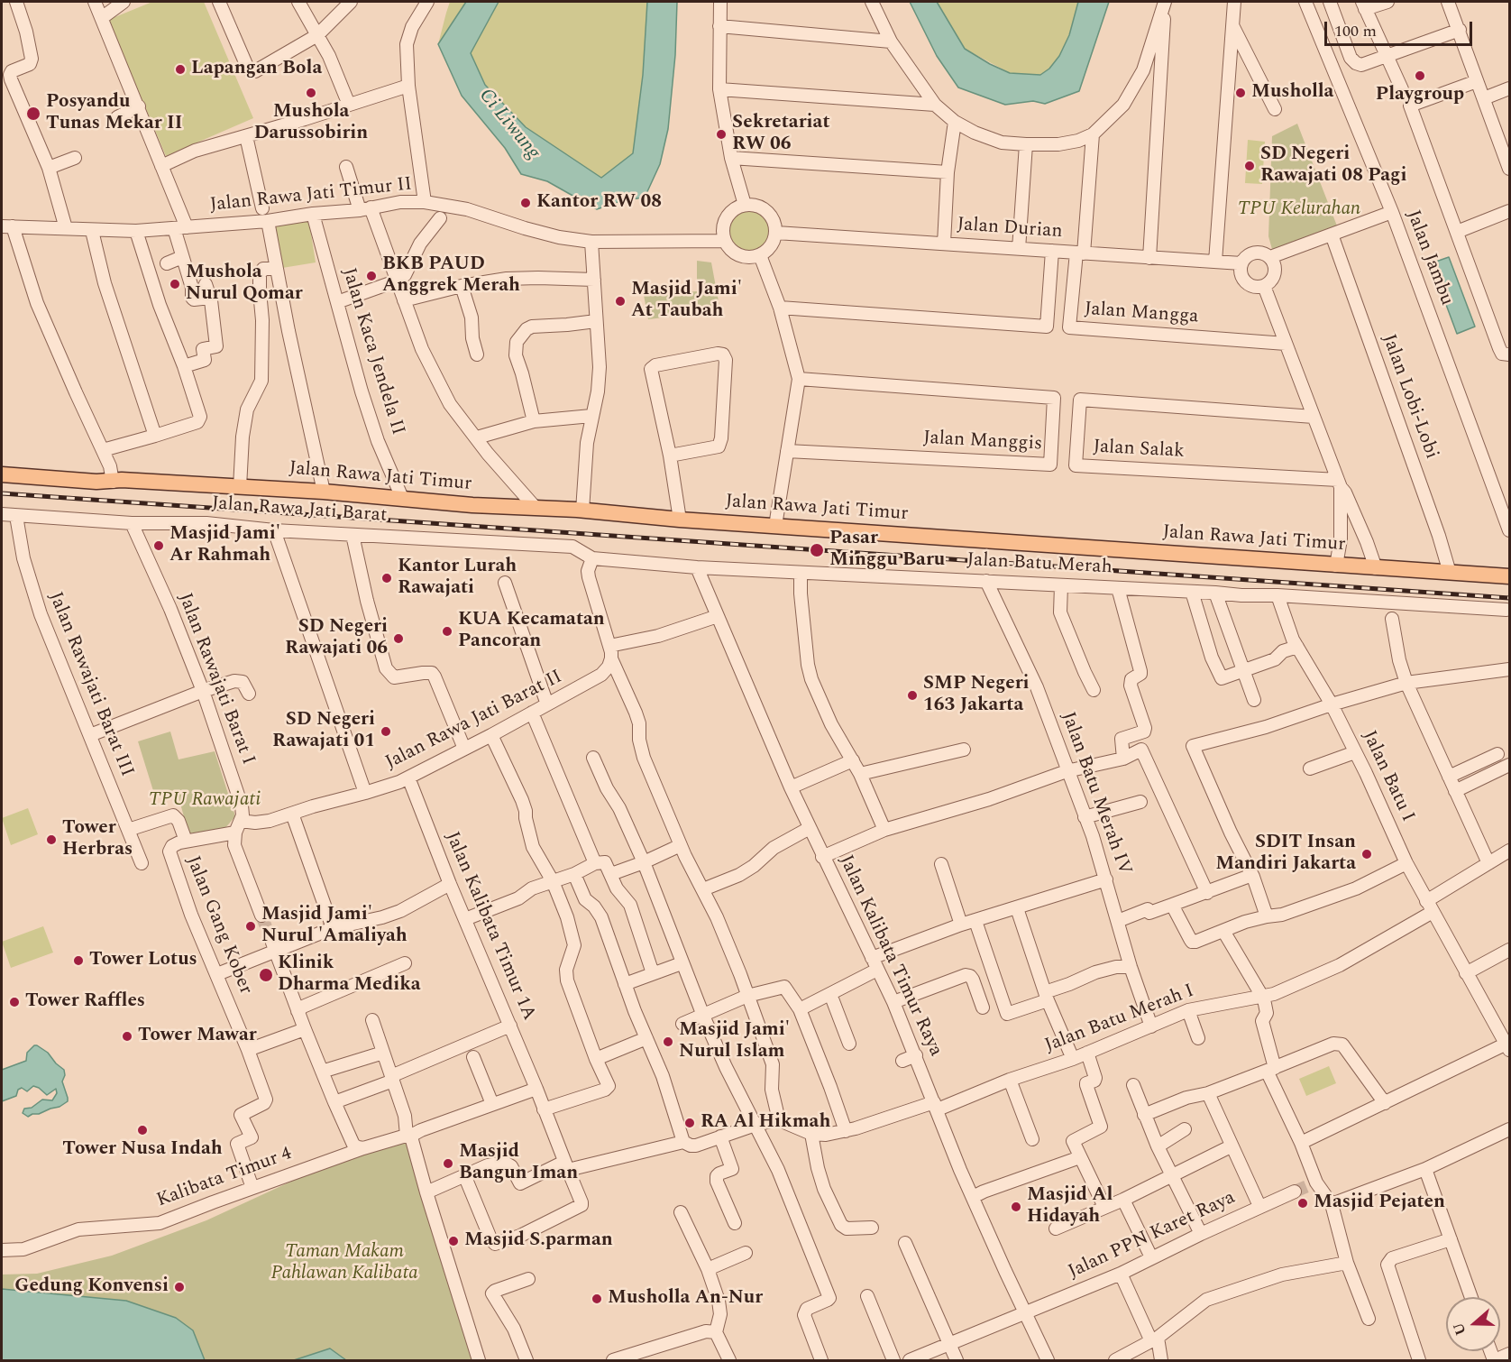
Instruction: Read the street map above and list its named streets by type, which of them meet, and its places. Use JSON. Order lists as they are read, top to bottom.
{
  "streets": {
    "main road": ["Jalan Rawa Jati Timur"],
    "street": [
      "Jalan Rawa Jati Timur II",
      "Jalan Durian",
      "Jalan Jambu",
      "Jalan Mangga",
      "Jalan Kaca Jendela II",
      "Jalan Lobi-Lobi",
      "Jalan Manggis",
      "Jalan Salak",
      "Jalan Rawa Jati Barat",
      "Jalan Batu Merah",
      "Jalan Rawajati Barat I",
      "Jalan Rawajati Barat III",
      "Jalan Rawa Jati Barat II",
      "Jalan Batu I",
      "Jalan Batu Merah IV",
      "Jalan Gang Kober",
      "Jalan Kalibata Timur 1A",
      "Jalan Kalibata Timur Raya",
      "Jalan Batu Merah I",
      "Kalibata Timur 4",
      "Jalan PPN Karet Raya"
    ]
  },
  "crossings": [
    ["Jalan Rawa Jati Timur II", "Jalan Durian"],
    ["Jalan Rawa Jati Timur II", "Jalan Kaca Jendela II"],
    ["Jalan Durian", "Jalan Mangga"],
    ["Jalan Kaca Jendela II", "Jalan Rawa Jati Timur"],
    ["Jalan Lobi-Lobi", "Jalan Rawa Jati Timur"],
    ["Jalan Rawa Jati Barat", "Jalan Rawajati Barat I"],
    ["Jalan Rawa Jati Barat", "Jalan Rawajati Barat III"],
    ["Jalan Batu Merah", "Jalan Batu I"],
    ["Jalan Batu Merah", "Jalan Batu Merah IV"],
    ["Jalan Rawajati Barat I", "Jalan Rawa Jati Barat II"],
    ["Jalan Rawa Jati Barat II", "Jalan Kalibata Timur 1A"],
    ["Jalan Batu I", "Jalan Batu Merah I"],
    ["Jalan Batu Merah IV", "Jalan Batu Merah I"],
    ["Jalan Gang Kober", "Kalibata Timur 4"],
    ["Jalan Kalibata Timur 1A", "Kalibata Timur 4"],
    ["Jalan Kalibata Timur Raya", "Jalan Batu Merah I"],
    ["Jalan Kalibata Timur Raya", "Jalan PPN Karet Raya"]
  ],
  "water": ["Ci Liwung"],
  "parks": ["TPU Kelurahan", "TPU Rawajati", "Taman Makam Pahlawan Kalibata"],
  "places": [
    "Lapangan Bola",
    "Playgroup",
    "Mushola Darussobirin",
    "Musholla",
    "Posyandu Tunas Mekar II",
    "Sekretariat RW 06",
    "SD Negeri Rawajati 08 Pagi",
    "Kantor RW 08",
    "BKB PAUD Anggrek Merah",
    "Mushola Nurul Qomar",
    "Masjid Jami' At Taubah",
    "Masjid Jami' Ar Rahmah",
    "Pasar Minggu Baru",
    "Kantor Lurah Rawajati",
    "KUA Kecamatan Pancoran",
    "SD Negeri Rawajati 06",
    "SMP Negeri 163 Jakarta",
    "SD Negeri Rawajati 01",
    "Tower Herbras",
    "SDIT Insan Mandiri Jakarta",
    "Masjid Jami' Nurul 'Amaliyah",
    "Tower Lotus",
    "Klinik Dharma Medika",
    "Tower Raffles",
    "Tower Mawar",
    "Masjid Jami' Nurul Islam",
    "RA Al Hikmah",
    "Tower Nusa Indah",
    "Masjid Bangun Iman",
    "Masjid Pejaten",
    "Masjid Al Hidayah",
    "Masjid S.parman",
    "Gedung Konvensi",
    "Musholla An-Nur"
  ],
  "scale_bar": "100 m",
  "north": "left"
}
